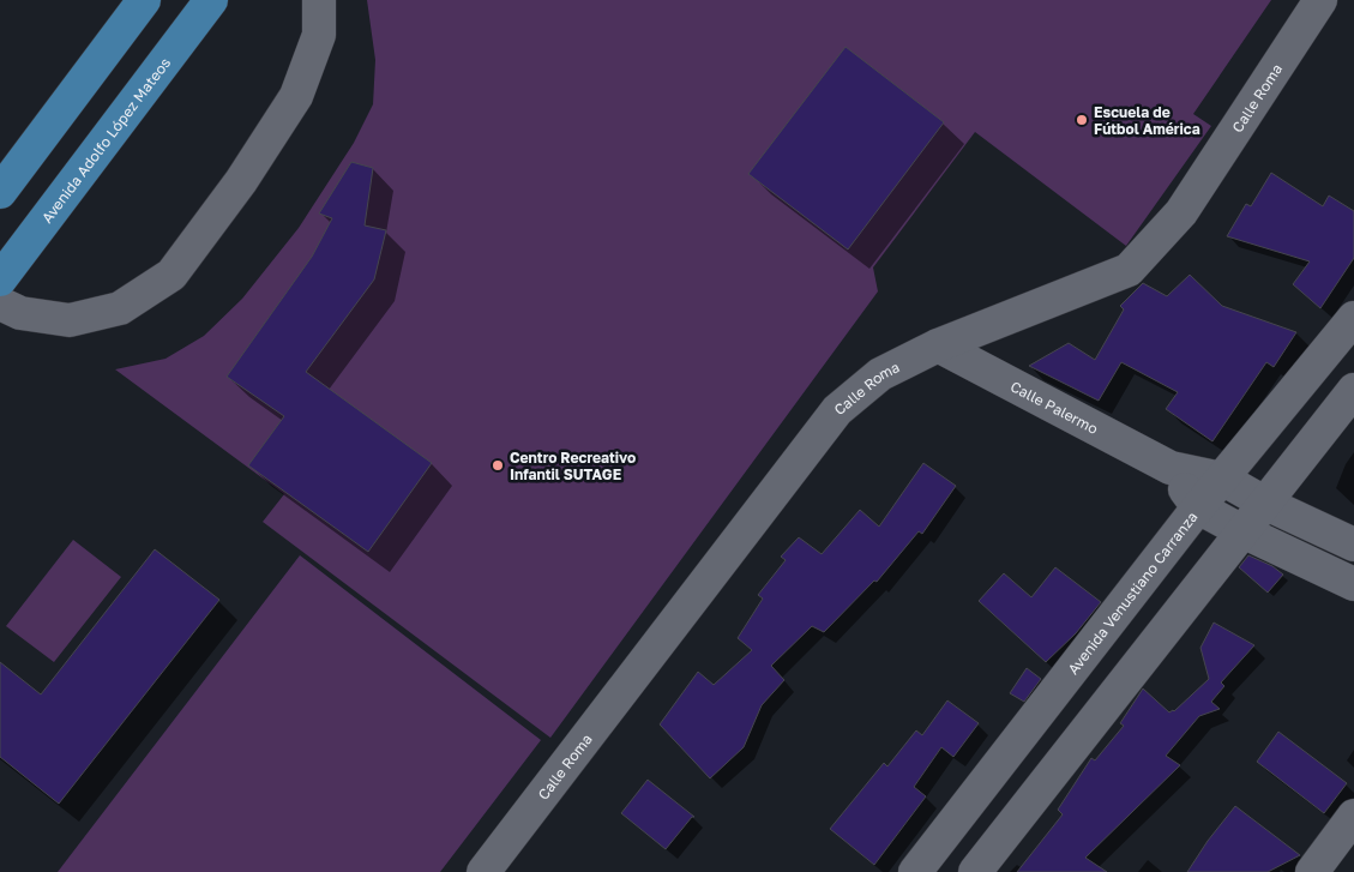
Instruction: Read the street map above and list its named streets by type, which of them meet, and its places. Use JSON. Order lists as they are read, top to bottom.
{
  "streets": {
    "main road": ["Avenida Adolfo López Mateos"],
    "street": ["Calle Roma", "Calle Palermo", "Avenida Venustiano Carranza"]
  },
  "crossings": [
    ["Calle Roma", "Calle Palermo"],
    ["Calle Palermo", "Avenida Venustiano Carranza"]
  ],
  "places": ["Escuela de Fútbol América", "Centro Recreativo Infantil SUTAGE"]
}
